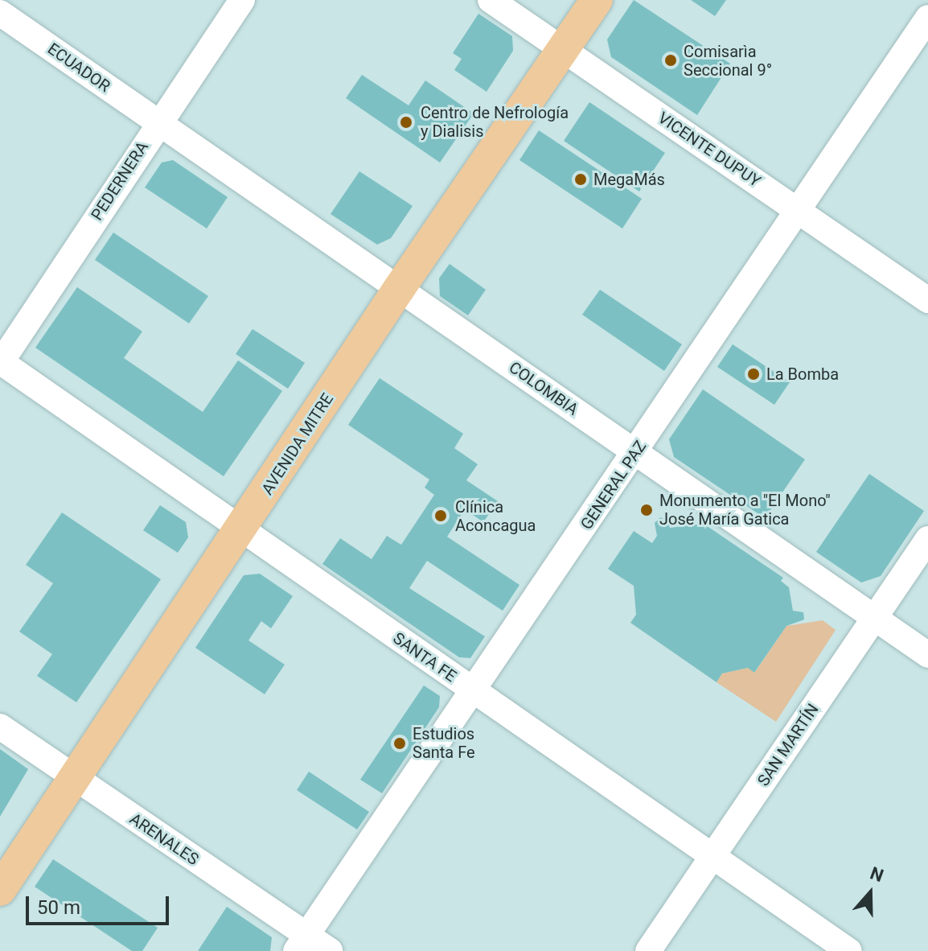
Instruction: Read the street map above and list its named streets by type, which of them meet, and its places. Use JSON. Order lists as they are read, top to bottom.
{
  "streets": {
    "main road": ["AVENIDA MITRE"],
    "street": [
      "ECUADOR",
      "VICENTE DUPUY",
      "PEDERNERA",
      "COLOMBIA",
      "GENERAL PAZ",
      "SANTA FE",
      "SAN MARTÍN",
      "ARENALES"
    ]
  },
  "crossings": [
    ["ECUADOR", "PEDERNERA"],
    ["ECUADOR", "COLOMBIA"],
    ["VICENTE DUPUY", "AVENIDA MITRE"],
    ["VICENTE DUPUY", "GENERAL PAZ"],
    ["PEDERNERA", "COLOMBIA"],
    ["PEDERNERA", "SANTA FE"],
    ["COLOMBIA", "AVENIDA MITRE"],
    ["COLOMBIA", "GENERAL PAZ"],
    ["COLOMBIA", "SAN MARTÍN"],
    ["AVENIDA MITRE", "SANTA FE"],
    ["AVENIDA MITRE", "ARENALES"],
    ["GENERAL PAZ", "SANTA FE"],
    ["GENERAL PAZ", "ARENALES"],
    ["SANTA FE", "SAN MARTÍN"]
  ],
  "places": [
    "Comisarìa Seccional 9°",
    "Centro de Nefrología y Dialisis",
    "MegaMás",
    "La Bomba",
    "Monumento a \"El Mono\" José María Gatica",
    "Clínica Aconcagua",
    "Estudios Santa Fe"
  ],
  "scale_bar": "50 m",
  "north": "top"
}
